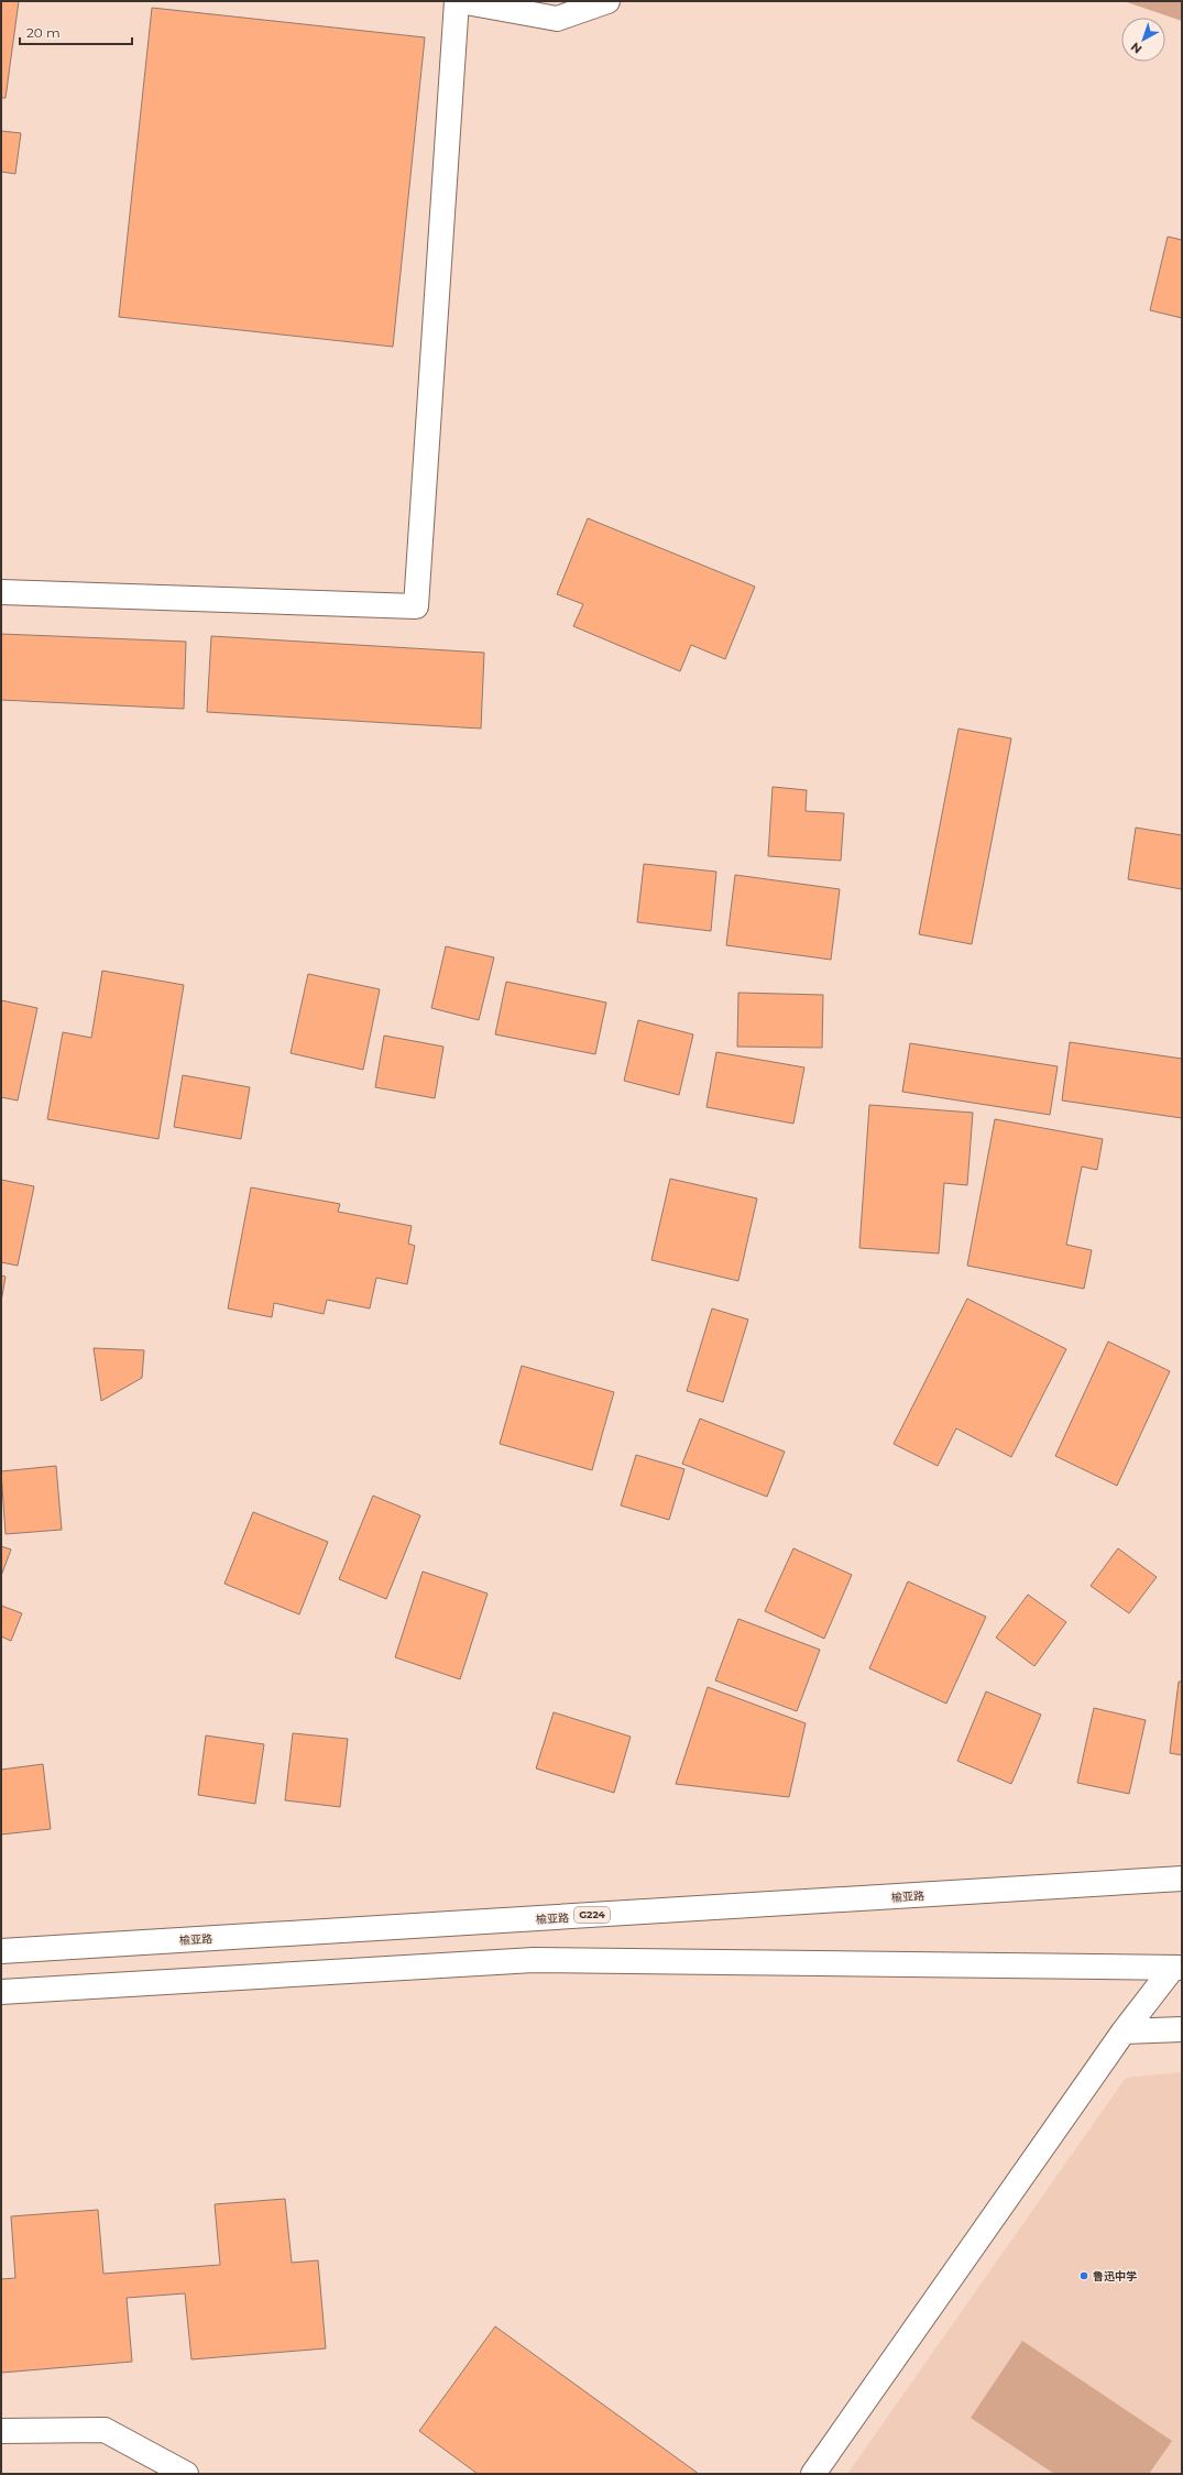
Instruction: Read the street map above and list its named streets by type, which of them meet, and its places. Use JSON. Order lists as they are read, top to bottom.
{
  "streets": {
    "main road": ["榆亚路", "G224"]
  },
  "places": ["鲁迅中学"],
  "scale_bar": "20 m",
  "north": "bottom left"
}
